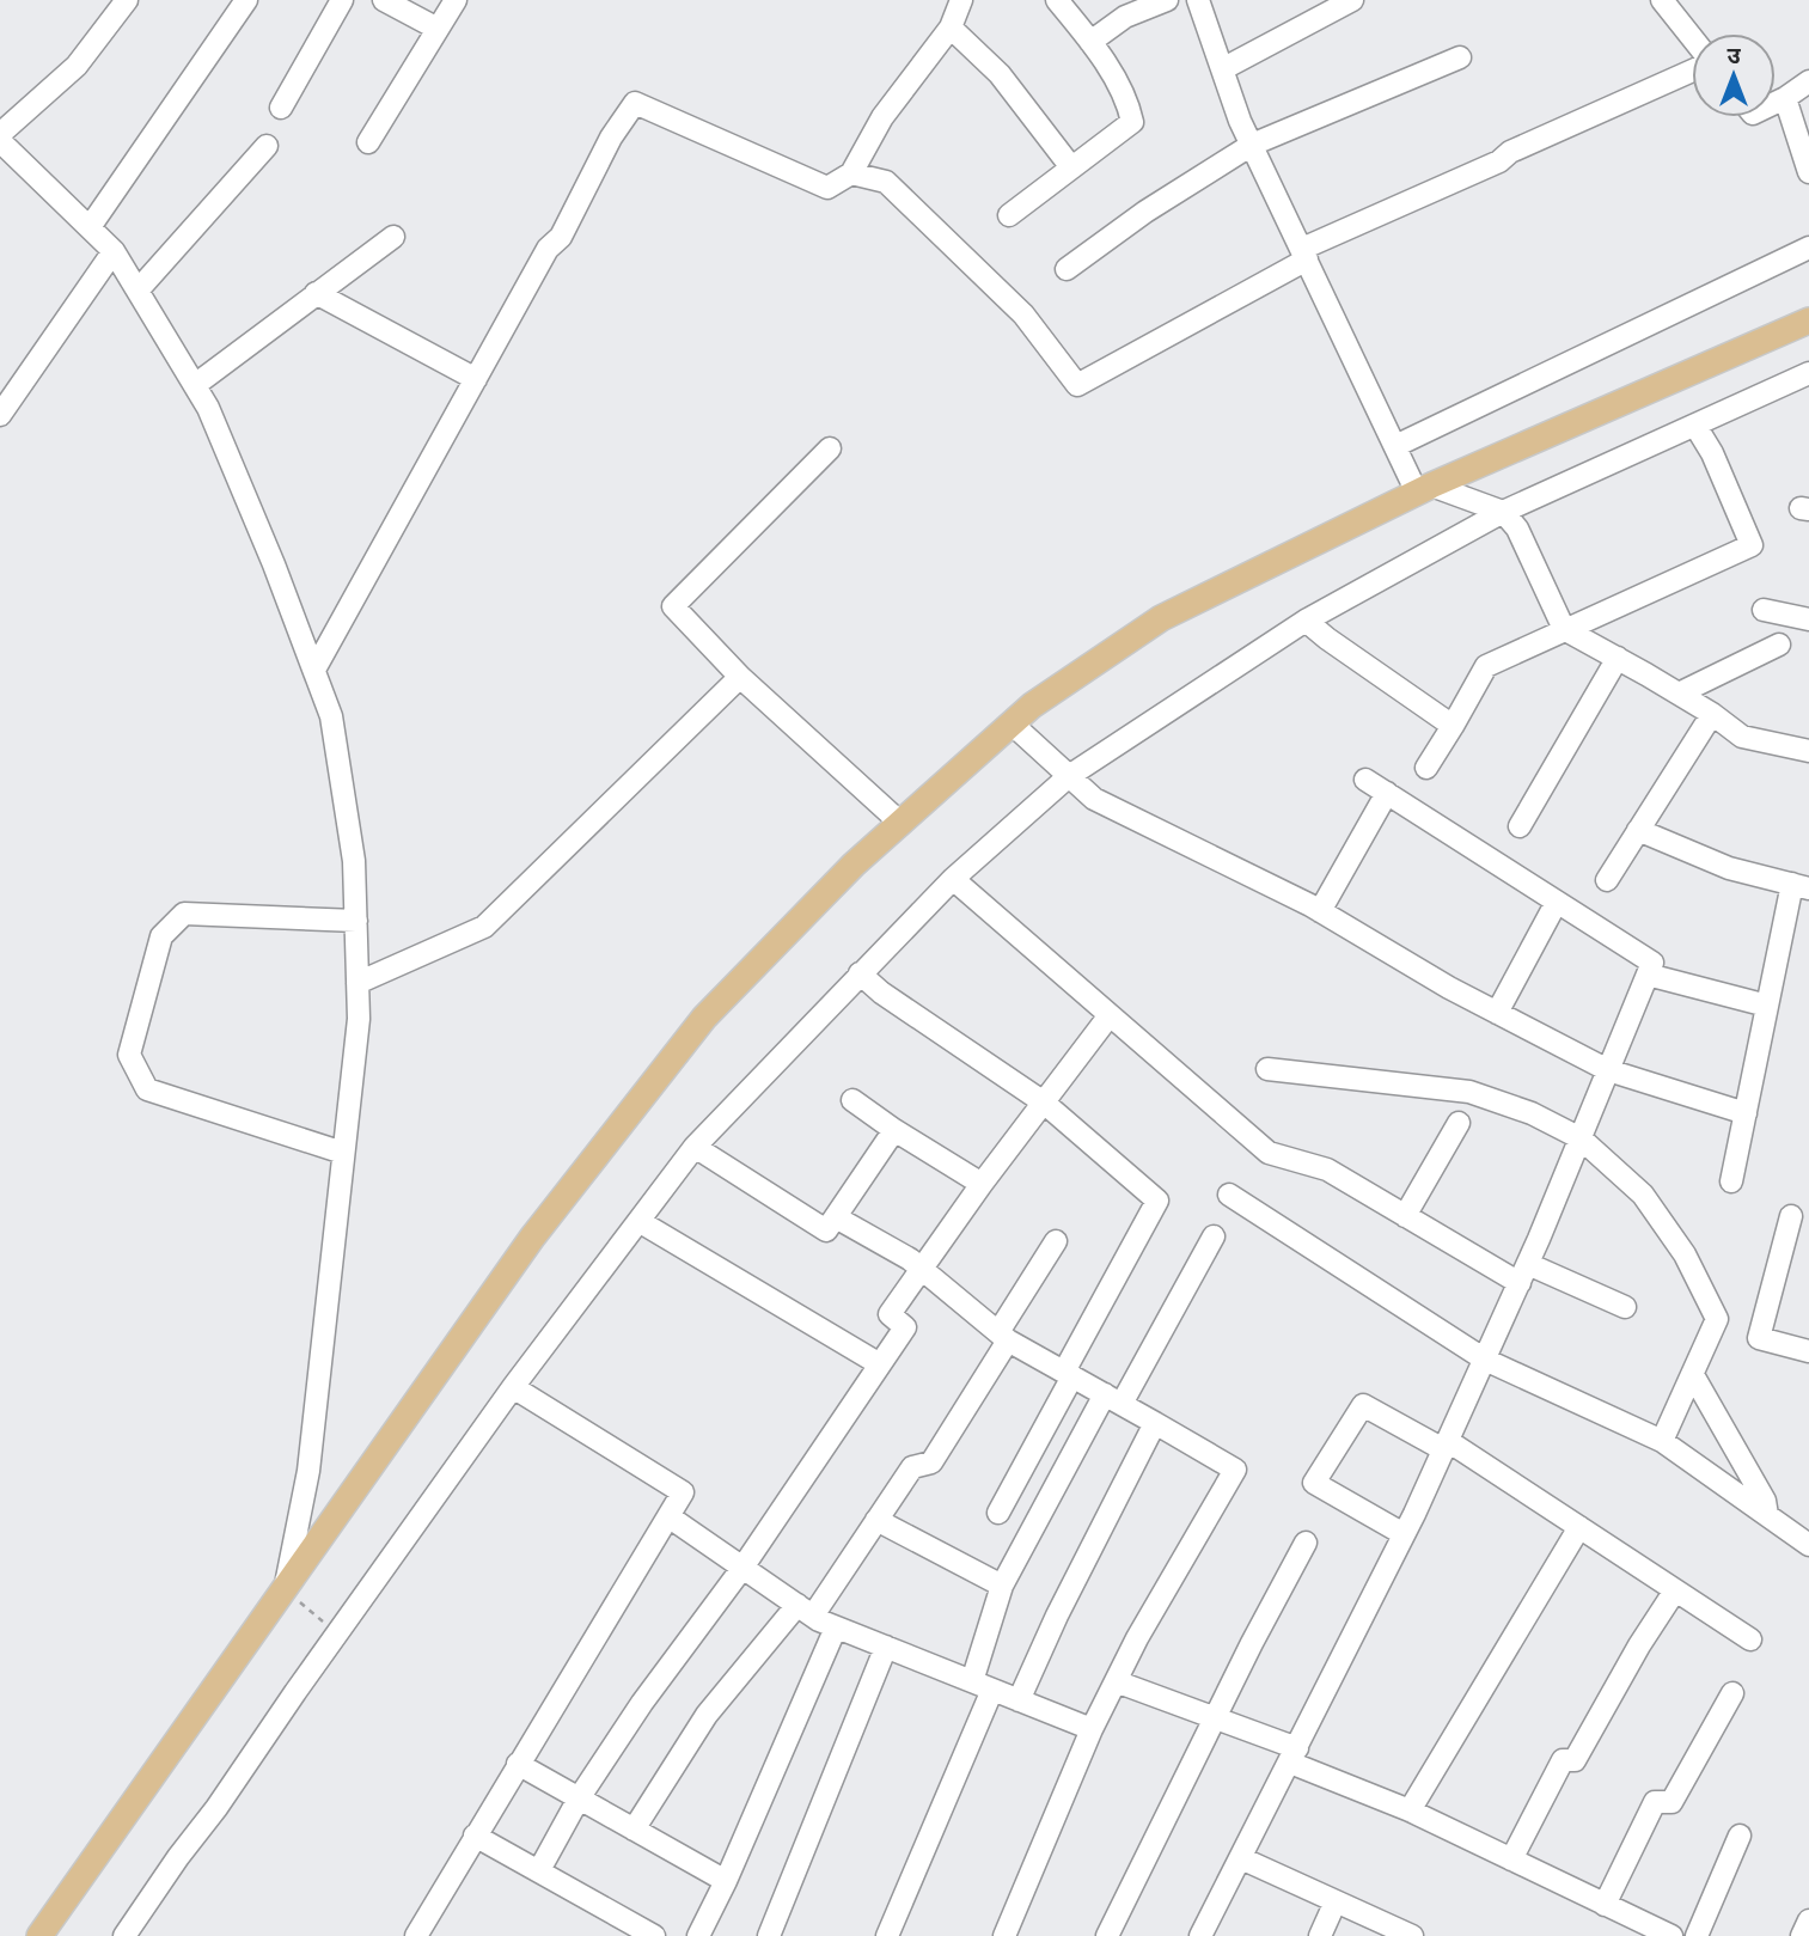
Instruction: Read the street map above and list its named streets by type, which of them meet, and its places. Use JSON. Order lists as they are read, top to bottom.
{
  "north": "top"
}
